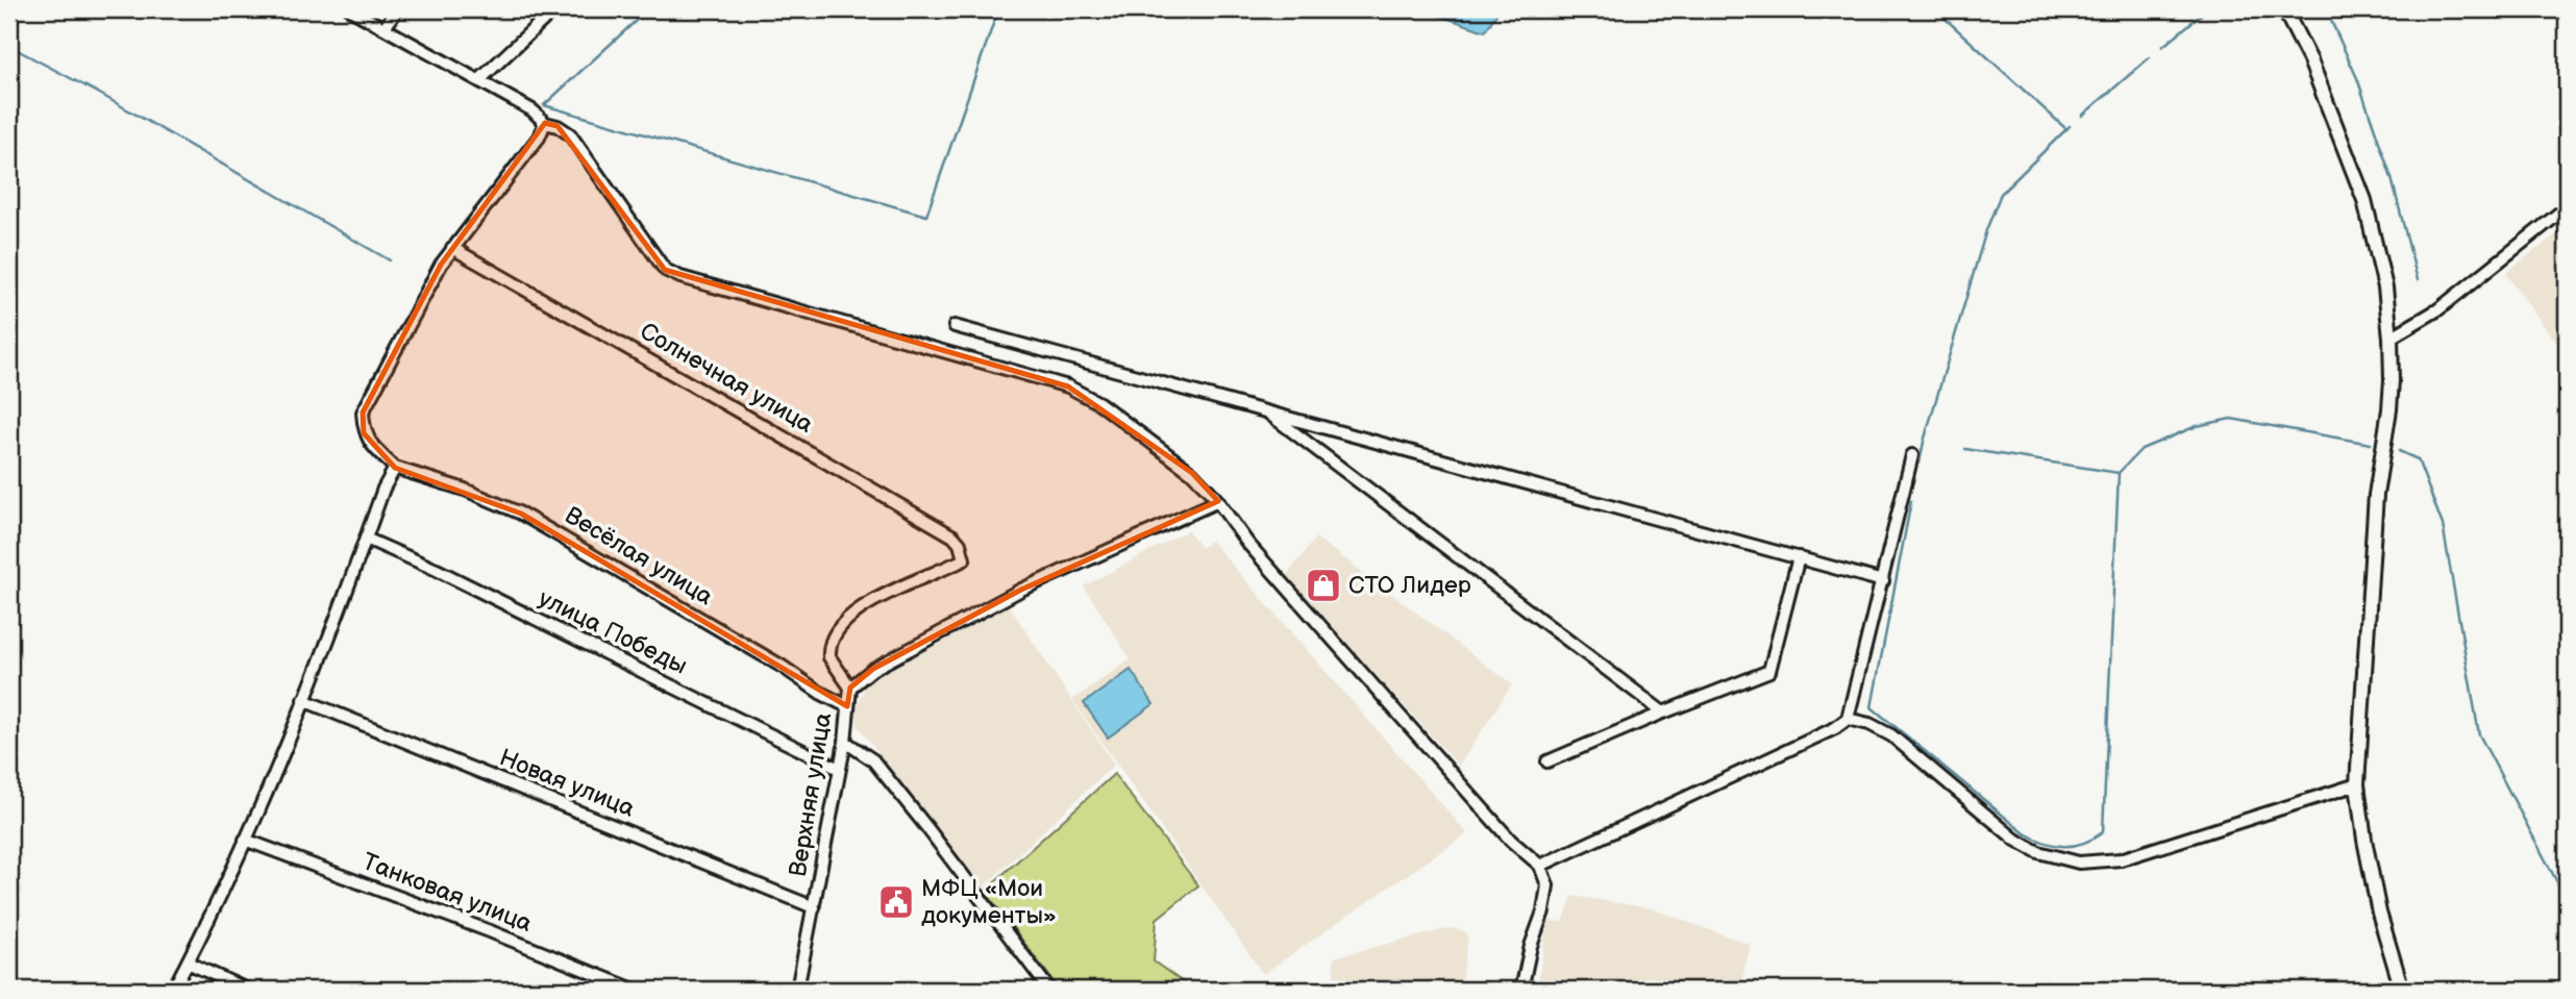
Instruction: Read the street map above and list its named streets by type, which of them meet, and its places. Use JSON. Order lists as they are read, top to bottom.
{
  "streets": {
    "street": [
      "Солнечная улица",
      "Весёлая улица",
      "улица Победы",
      "Новая улица",
      "Верхняя улица",
      "Танковая улица"
    ]
  },
  "crossings": [
    ["Солнечная улица", "Верхняя улица"],
    ["Весёлая улица", "Верхняя улица"],
    ["улица Победы", "Верхняя улица"],
    ["Новая улица", "Верхняя улица"]
  ],
  "places": {
    "shop": ["СТО Лидер"],
    "public building": ["МФЦ «Мои документы»"]
  }
}
